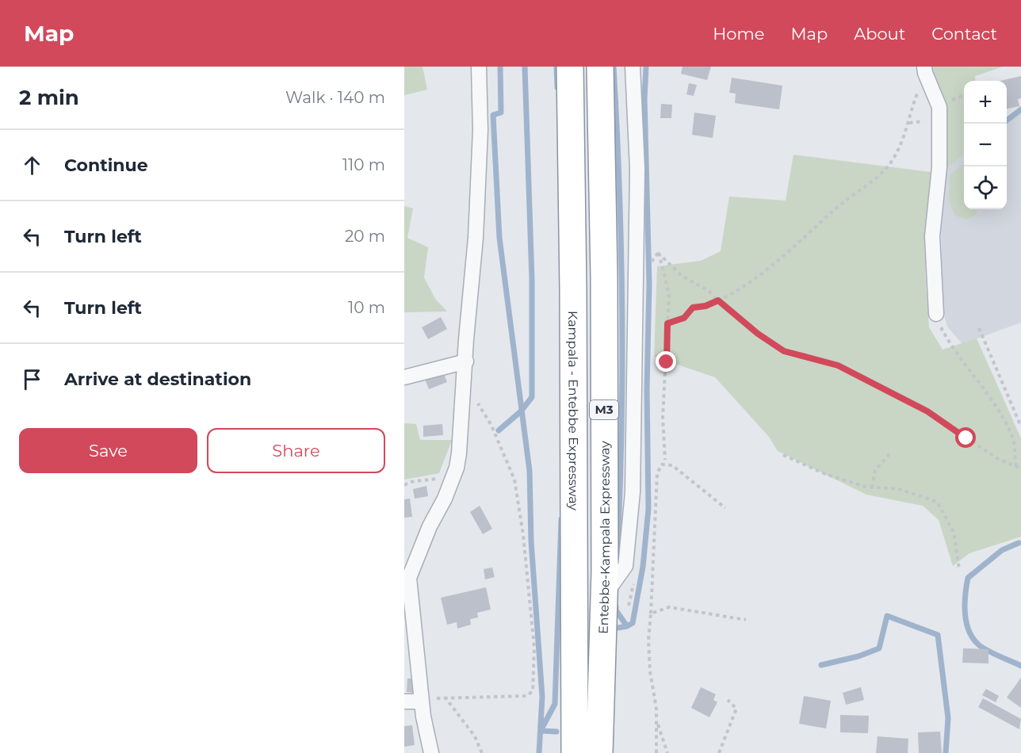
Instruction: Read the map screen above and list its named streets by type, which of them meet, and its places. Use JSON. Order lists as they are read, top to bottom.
{
  "streets": {
    "highway": ["Kampala - Entebbe Expressway", "M3", "Entebbe-Kampala Expressway"]
  },
  "page": {
    "header": "Map",
    "nav": [
      "Home",
      "Map",
      "About",
      "Contact"
    ],
    "heading": ["2 min", "Walk · 140 m"],
    "map_buttons": ["+", "−"],
    "list": [
      ["Continue", "110 m"],
      ["Turn left", "20 m"],
      ["Turn left", "10 m"],
      "Arrive at destination"
    ],
    "buttons": ["Save", "Share"]
  }
}
